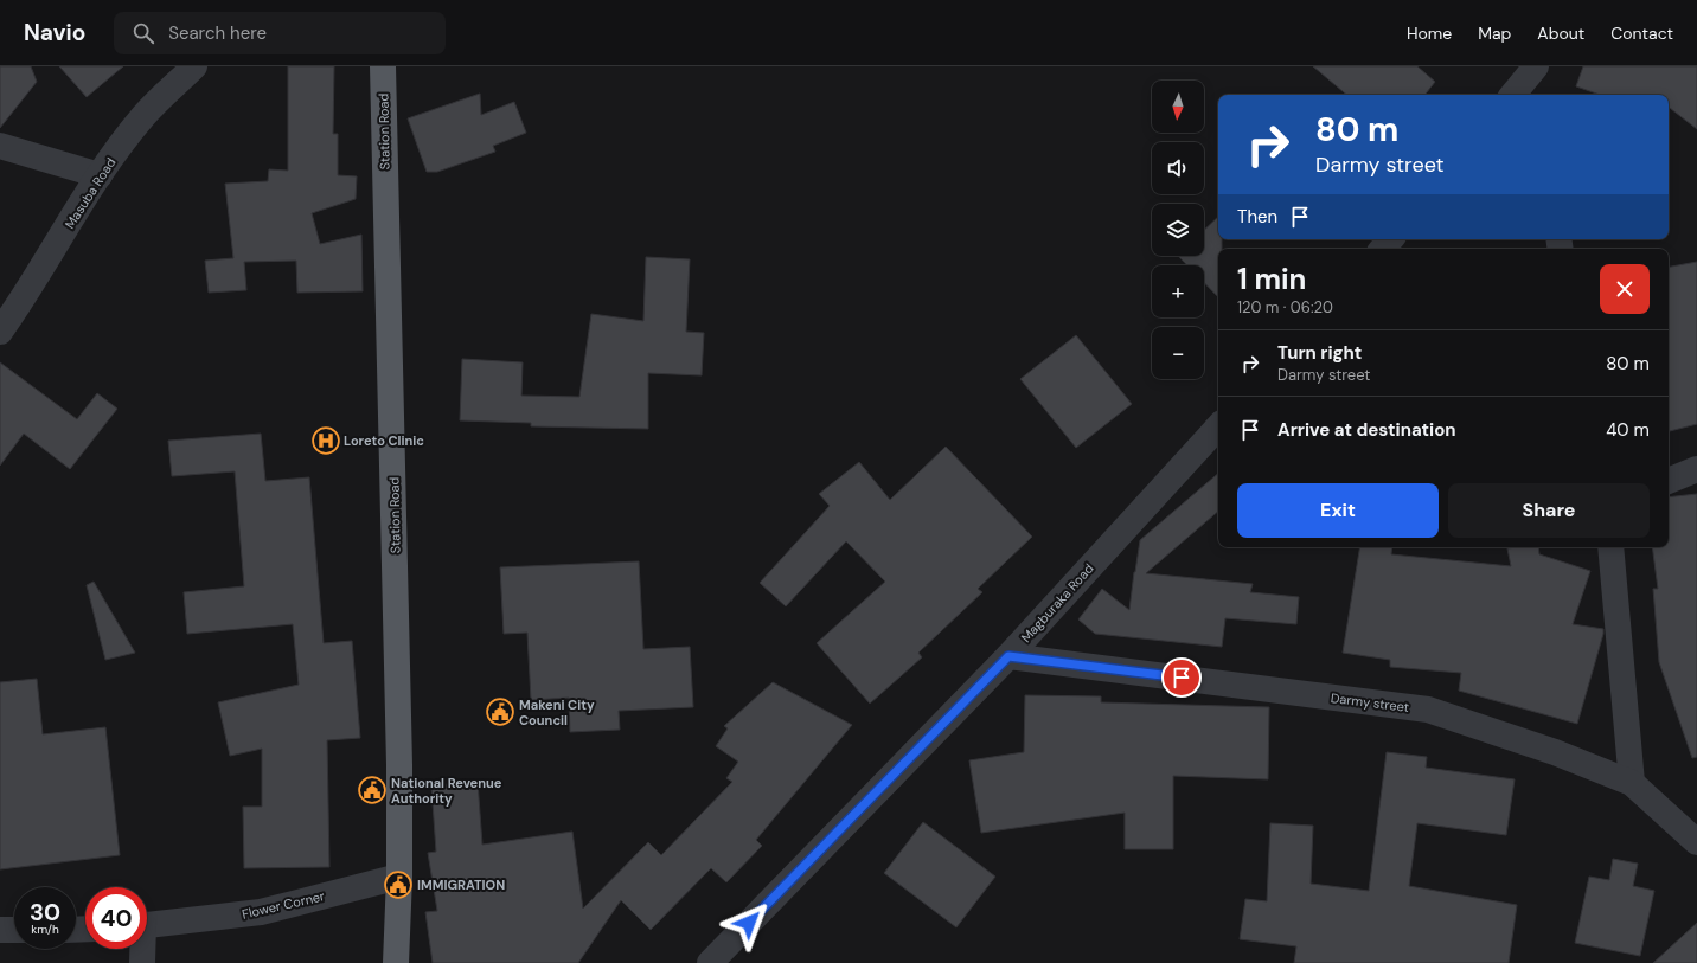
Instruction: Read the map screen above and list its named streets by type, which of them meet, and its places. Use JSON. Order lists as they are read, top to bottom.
{
  "streets": {
    "main road": ["Station Road"],
    "street": [
      "Masuba Road",
      "Magburaka Road",
      "Darmy street",
      "Flower Corner"
    ]
  },
  "crossings": [
    ["Station Road", "Flower Corner"],
    ["Magburaka Road", "Darmy street"]
  ],
  "places": {
    "hospital": ["Loreto Clinic"],
    "public building": ["Makeni City Council", "National Revenue Authority", "IMMIGRATION"]
  },
  "north": "bottom",
  "page": {
    "header": "Navio",
    "search": "Search here",
    "nav": [
      "Home",
      "Map",
      "About",
      "Contact"
    ],
    "map_buttons": ["+", "−"],
    "turn": ["80 m", "Darmy street"],
    "then": "Then",
    "heading": ["1 min", "120 m · 06:20"],
    "list": [
      {
        "name": "Turn right",
        "note": "Darmy street",
        "value": "80 m"
      },
      {
        "name": "Arrive at destination",
        "value": "40 m"
      }
    ],
    "buttons": ["Exit", "Share"],
    "speed": "30 km/h",
    "limit": "40"
  }
}
